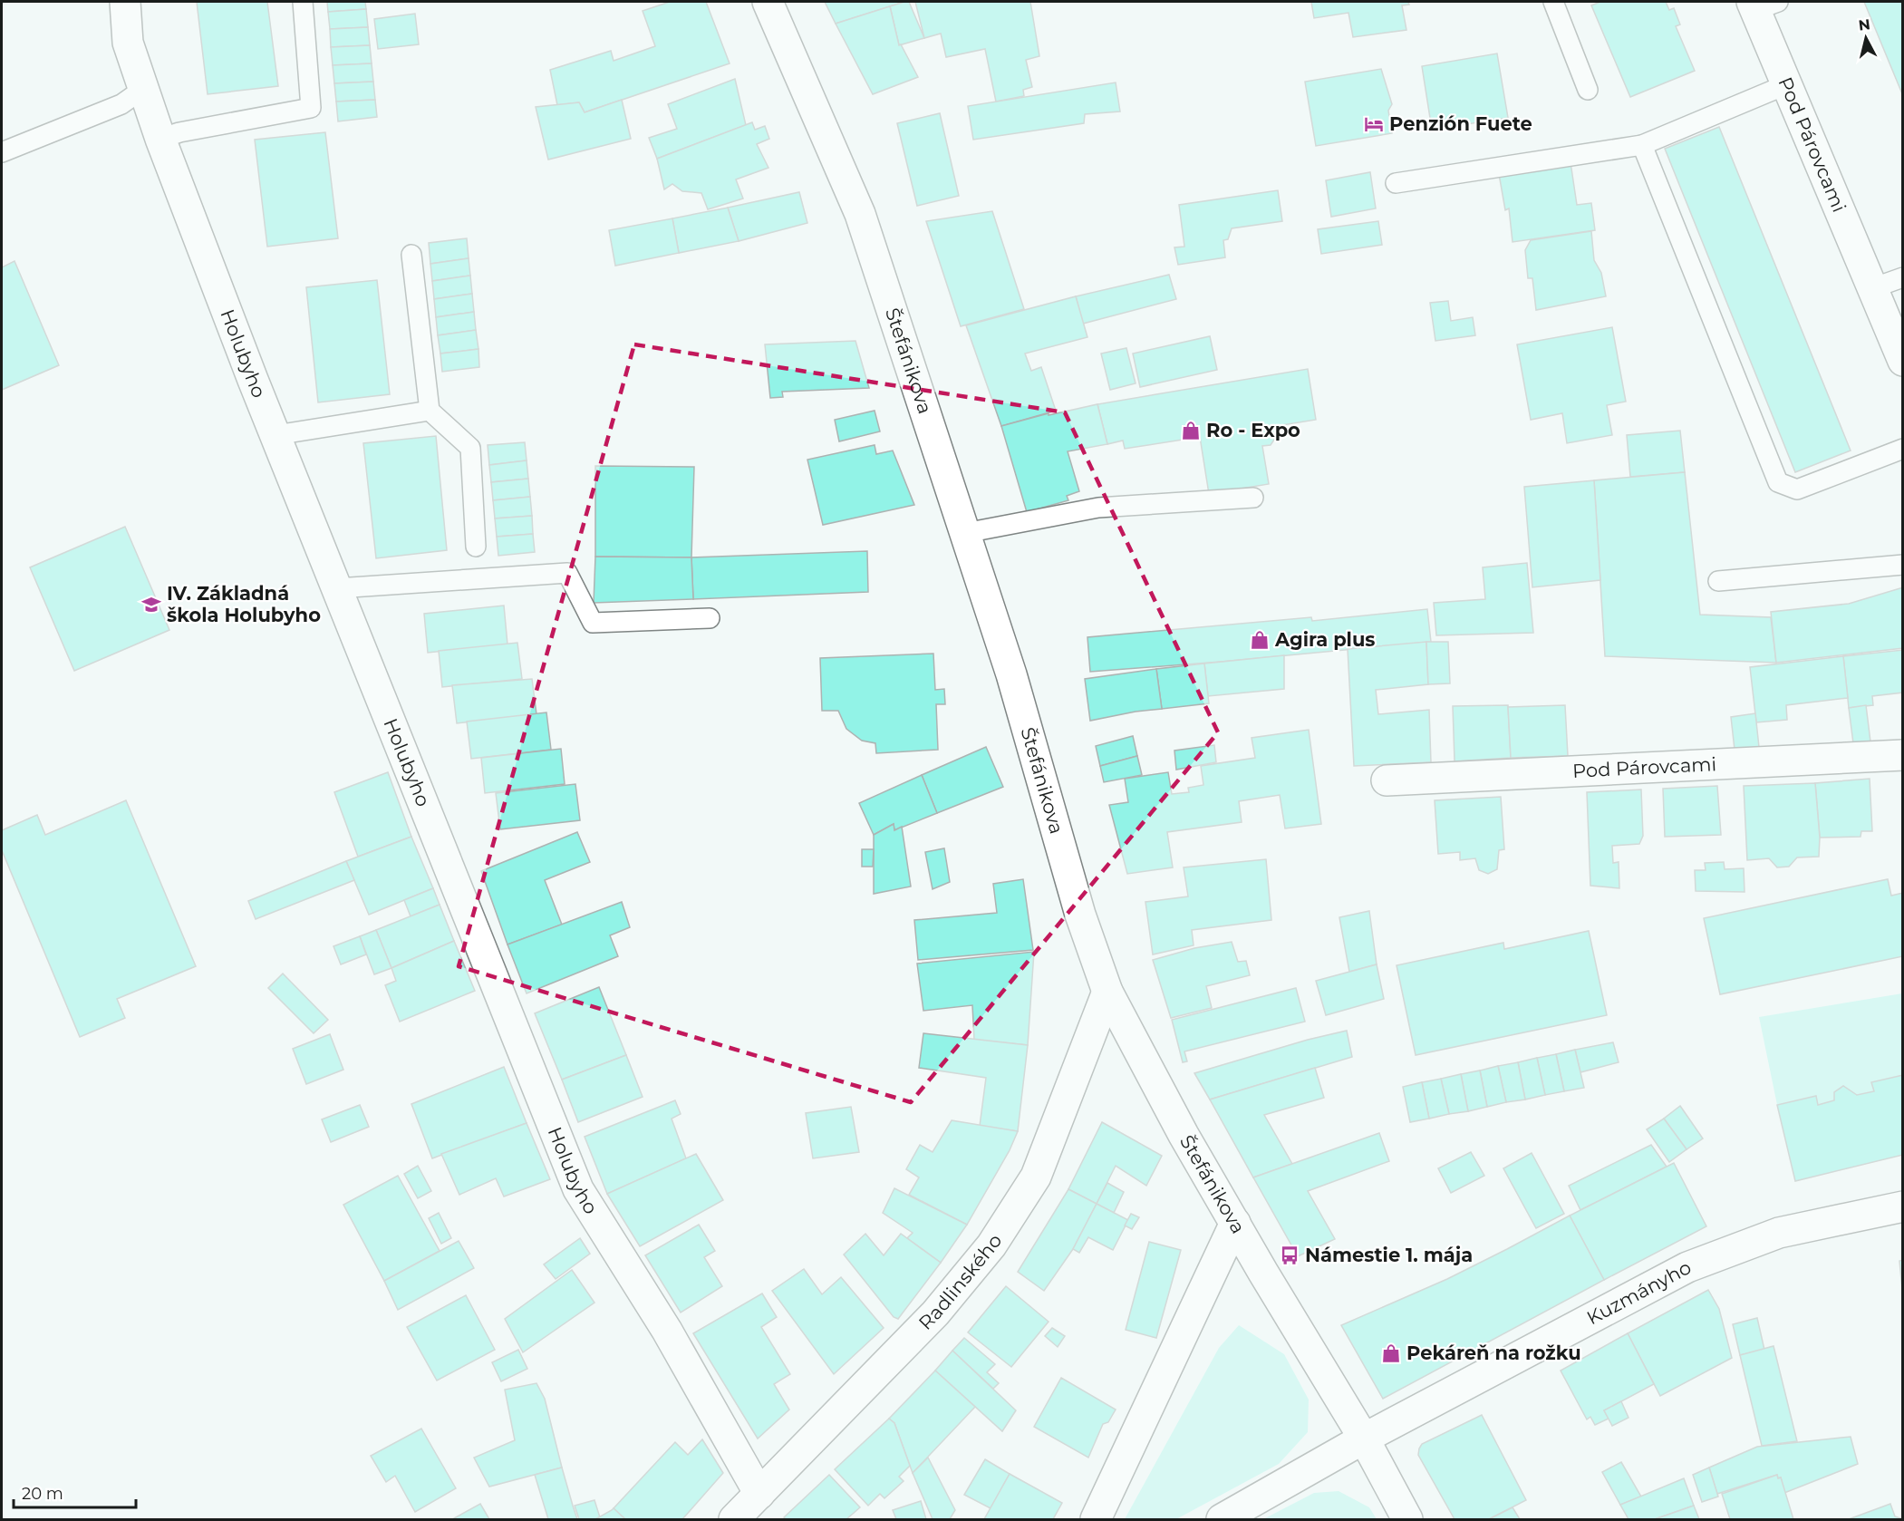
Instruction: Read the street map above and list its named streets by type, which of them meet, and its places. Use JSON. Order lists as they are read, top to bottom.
{
  "streets": {
    "street": [
      "Pod Párovcami",
      "Holubyho",
      "Štefánikova",
      "Radlinského",
      "Kuzmányho"
    ]
  },
  "crossings": [
    ["Holubyho", "Radlinského"],
    ["Štefánikova", "Radlinského"],
    ["Štefánikova", "Kuzmányho"]
  ],
  "places": {
    "hotel": ["Penzión Fuete"],
    "shop": ["Ro - Expo", "Agira plus", "Pekáreň na rožku"],
    "school or university": ["IV. Základná škola Holubyho"],
    "bus stop": ["Námestie 1. mája"]
  },
  "scale_bar": "20 m",
  "north": "top"
}
